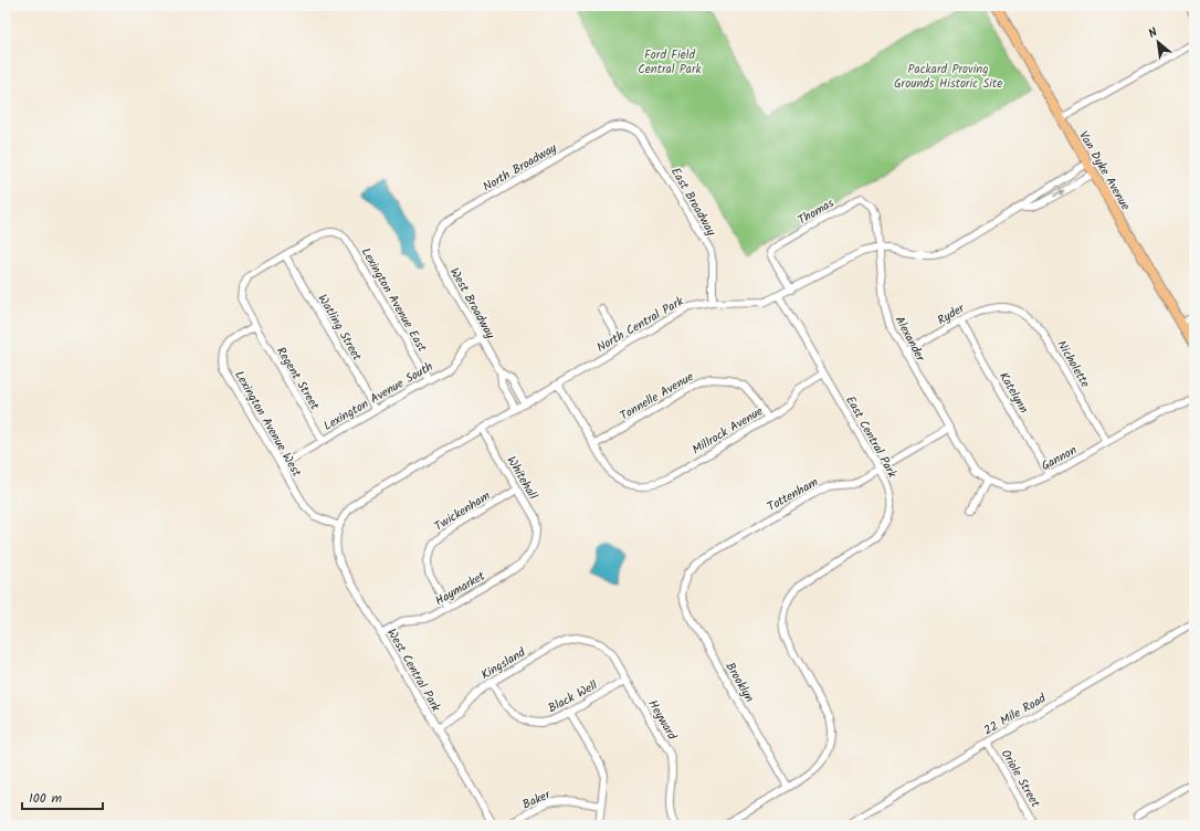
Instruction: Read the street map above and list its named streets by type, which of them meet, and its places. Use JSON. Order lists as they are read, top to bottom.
{
  "streets": {
    "main road": ["Van Dyke Avenue"],
    "street": [
      "North Broadway",
      "East Broadway",
      "Thomas",
      "Lexington Avenue East",
      "West Broadway",
      "Ryder",
      "North Central Park",
      "Watling Street",
      "Alexander",
      "Nicholette",
      "Regent Street",
      "Katelynn",
      "Lexington Avenue South",
      "Tonnelle Avenue",
      "Lexington Avenue West",
      "Millrock Avenue",
      "East Central Park",
      "Gannon",
      "Whitehall",
      "Tottenham",
      "Twickenham",
      "Haymarket",
      "Kingsland",
      "West Central Park",
      "Brooklyn",
      "Black Well",
      "22 Mile Road",
      "Heyward",
      "Oriole Street",
      "Baker"
    ]
  },
  "crossings": [
    ["North Broadway", "East Broadway"],
    ["North Broadway", "West Broadway"],
    ["Van Dyke Avenue", "North Central Park"],
    ["East Broadway", "North Central Park"],
    ["Thomas", "North Central Park"],
    ["Thomas", "Alexander"],
    ["Lexington Avenue East", "Watling Street"],
    ["Lexington Avenue East", "Regent Street"],
    ["Lexington Avenue East", "Lexington Avenue South"],
    ["West Broadway", "North Central Park"],
    ["West Broadway", "Lexington Avenue South"],
    ["Ryder", "Alexander"],
    ["Ryder", "Nicholette"],
    ["Ryder", "Katelynn"],
    ["North Central Park", "Alexander"],
    ["North Central Park", "Lexington Avenue West"],
    ["North Central Park", "East Central Park"],
    ["North Central Park", "Whitehall"],
    ["North Central Park", "West Central Park"],
    ["Watling Street", "Regent Street"],
    ["Watling Street", "Lexington Avenue South"],
    ["Alexander", "Gannon"],
    ["Alexander", "Tottenham"],
    ["Nicholette", "Gannon"],
    ["Regent Street", "Lexington Avenue South"],
    ["Regent Street", "Lexington Avenue West"],
    ["Katelynn", "Gannon"],
    ["Lexington Avenue South", "Lexington Avenue West"],
    ["Tonnelle Avenue", "Millrock Avenue"],
    ["Lexington Avenue West", "West Central Park"],
    ["Millrock Avenue", "East Central Park"],
    ["East Central Park", "Tottenham"],
    ["East Central Park", "Brooklyn"],
    ["Gannon", "Tottenham"],
    ["Whitehall", "Twickenham"],
    ["Whitehall", "Haymarket"],
    ["Tottenham", "Brooklyn"],
    ["Twickenham", "Haymarket"],
    ["Haymarket", "West Central Park"],
    ["Kingsland", "West Central Park"],
    ["Kingsland", "Black Well"],
    ["Kingsland", "Heyward"],
    ["Black Well", "Heyward"],
    ["22 Mile Road", "Oriole Street"]
  ],
  "parks": ["Ford Field Central Park", "Packard Proving Grounds Historic Site"],
  "scale_bar": "100 m",
  "north": "top left"
}
